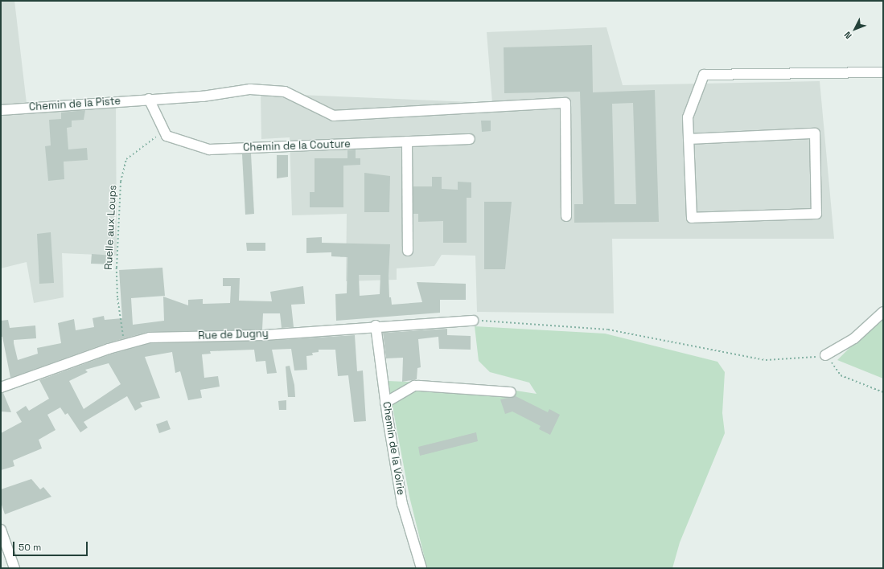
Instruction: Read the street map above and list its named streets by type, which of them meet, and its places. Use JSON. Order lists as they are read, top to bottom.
{
  "streets": {
    "street": [
      "Chemin de la Piste",
      "Chemin de la Couture",
      "Rue de Dugny",
      "Chemin de la Voirie"
    ],
    "path": ["Ruelle aux Loups"]
  },
  "crossings": [
    ["Chemin de la Piste", "Chemin de la Couture"],
    ["Chemin de la Couture", "Ruelle aux Loups"],
    ["Ruelle aux Loups", "Rue de Dugny"],
    ["Rue de Dugny", "Chemin de la Voirie"]
  ],
  "scale_bar": "50 m",
  "north": "bottom left"
}
